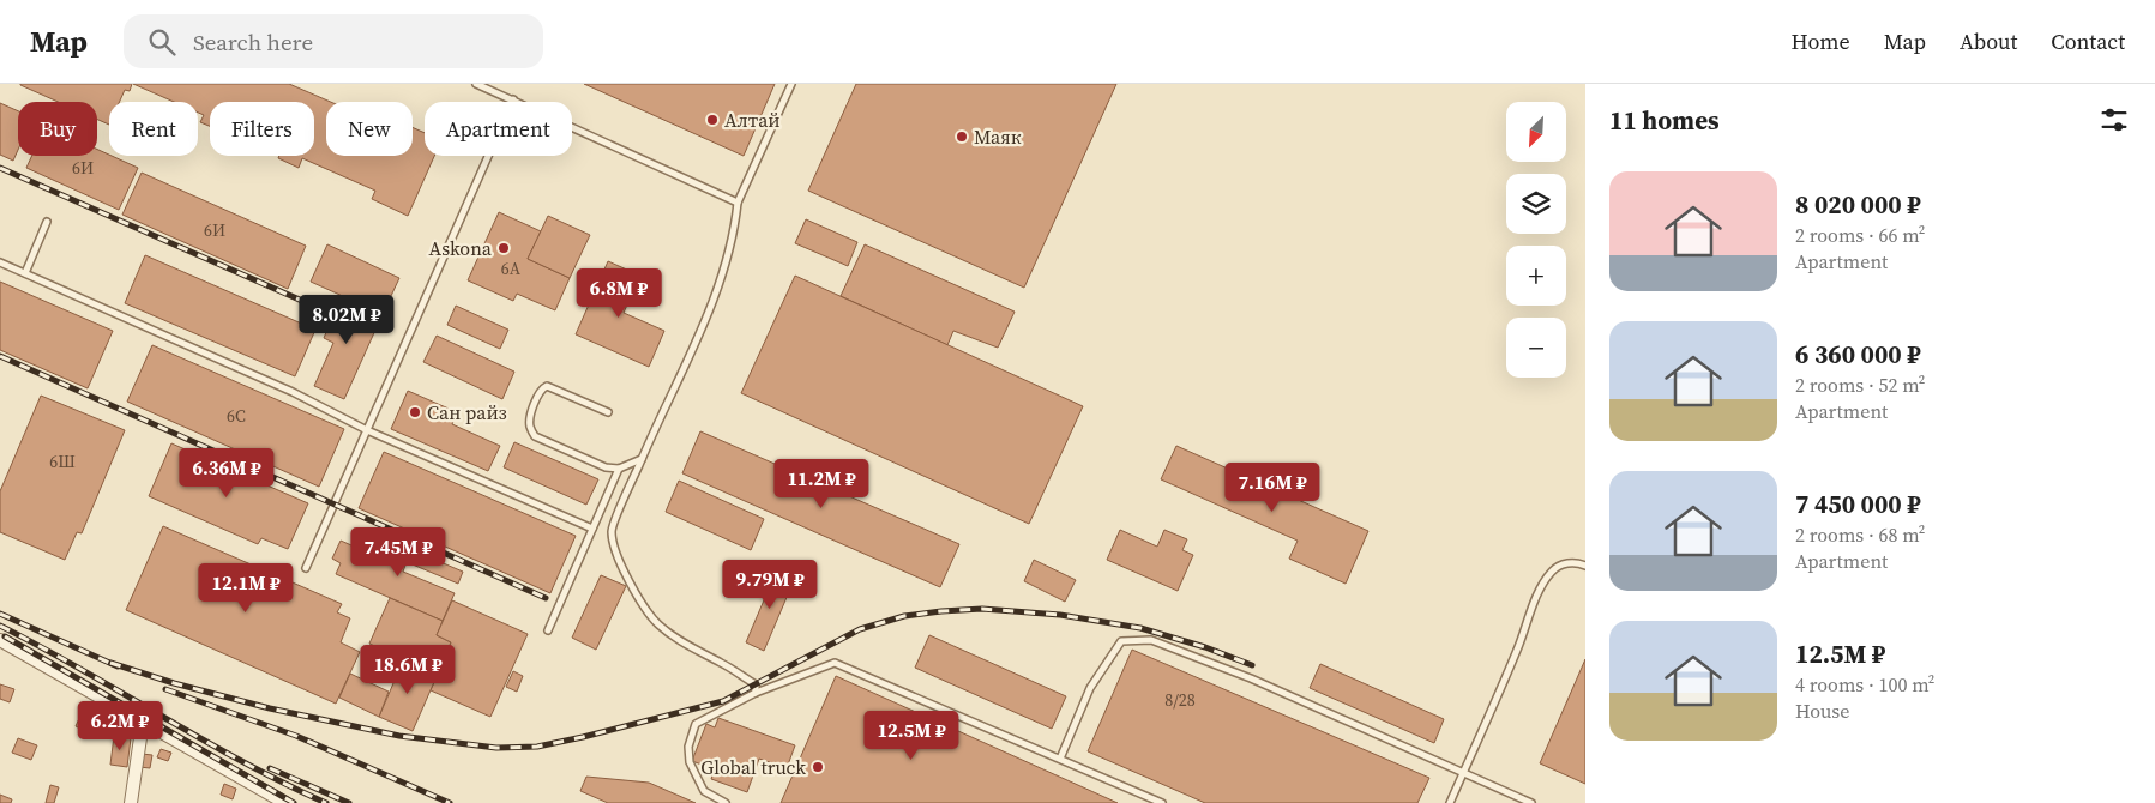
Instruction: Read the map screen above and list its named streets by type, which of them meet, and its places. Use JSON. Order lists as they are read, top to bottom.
{
  "places": [
    "Алтай",
    "Маяк",
    "Askona",
    "Сан райз",
    "Global truck"
  ],
  "house_numbers": [
    "6И",
    "6И",
    "6А",
    "6С",
    "6Ш",
    "8/28"
  ],
  "north": "bottom left",
  "page": {
    "header": "Map",
    "search": "Search here",
    "nav": [
      "Home",
      "Map",
      "About",
      "Contact"
    ],
    "heading": "11 homes",
    "map_buttons": ["+", "−"],
    "chip": [
      "Buy",
      "Rent",
      "Filters",
      "New",
      "Apartment"
    ],
    "list": [
      {
        "name": "8 020 000 ₽",
        "note": "2 rooms · 66 m² · Apartment"
      },
      {
        "name": "6 360 000 ₽",
        "note": "2 rooms · 52 m² · Apartment"
      },
      {
        "name": "7 450 000 ₽",
        "note": "2 rooms · 68 m² · Apartment"
      },
      {
        "name": "12.5M ₽",
        "note": "4 rooms · 100 m² · House"
      }
    ],
    "price": [
      "6.8M ₽",
      "8.02M ₽",
      "6.36M ₽",
      "11.2M ₽",
      "7.16M ₽",
      "7.45M ₽",
      "9.79M ₽",
      "12.1M ₽",
      "18.6M ₽",
      "6.2M ₽",
      "12.5M ₽"
    ]
  }
}
